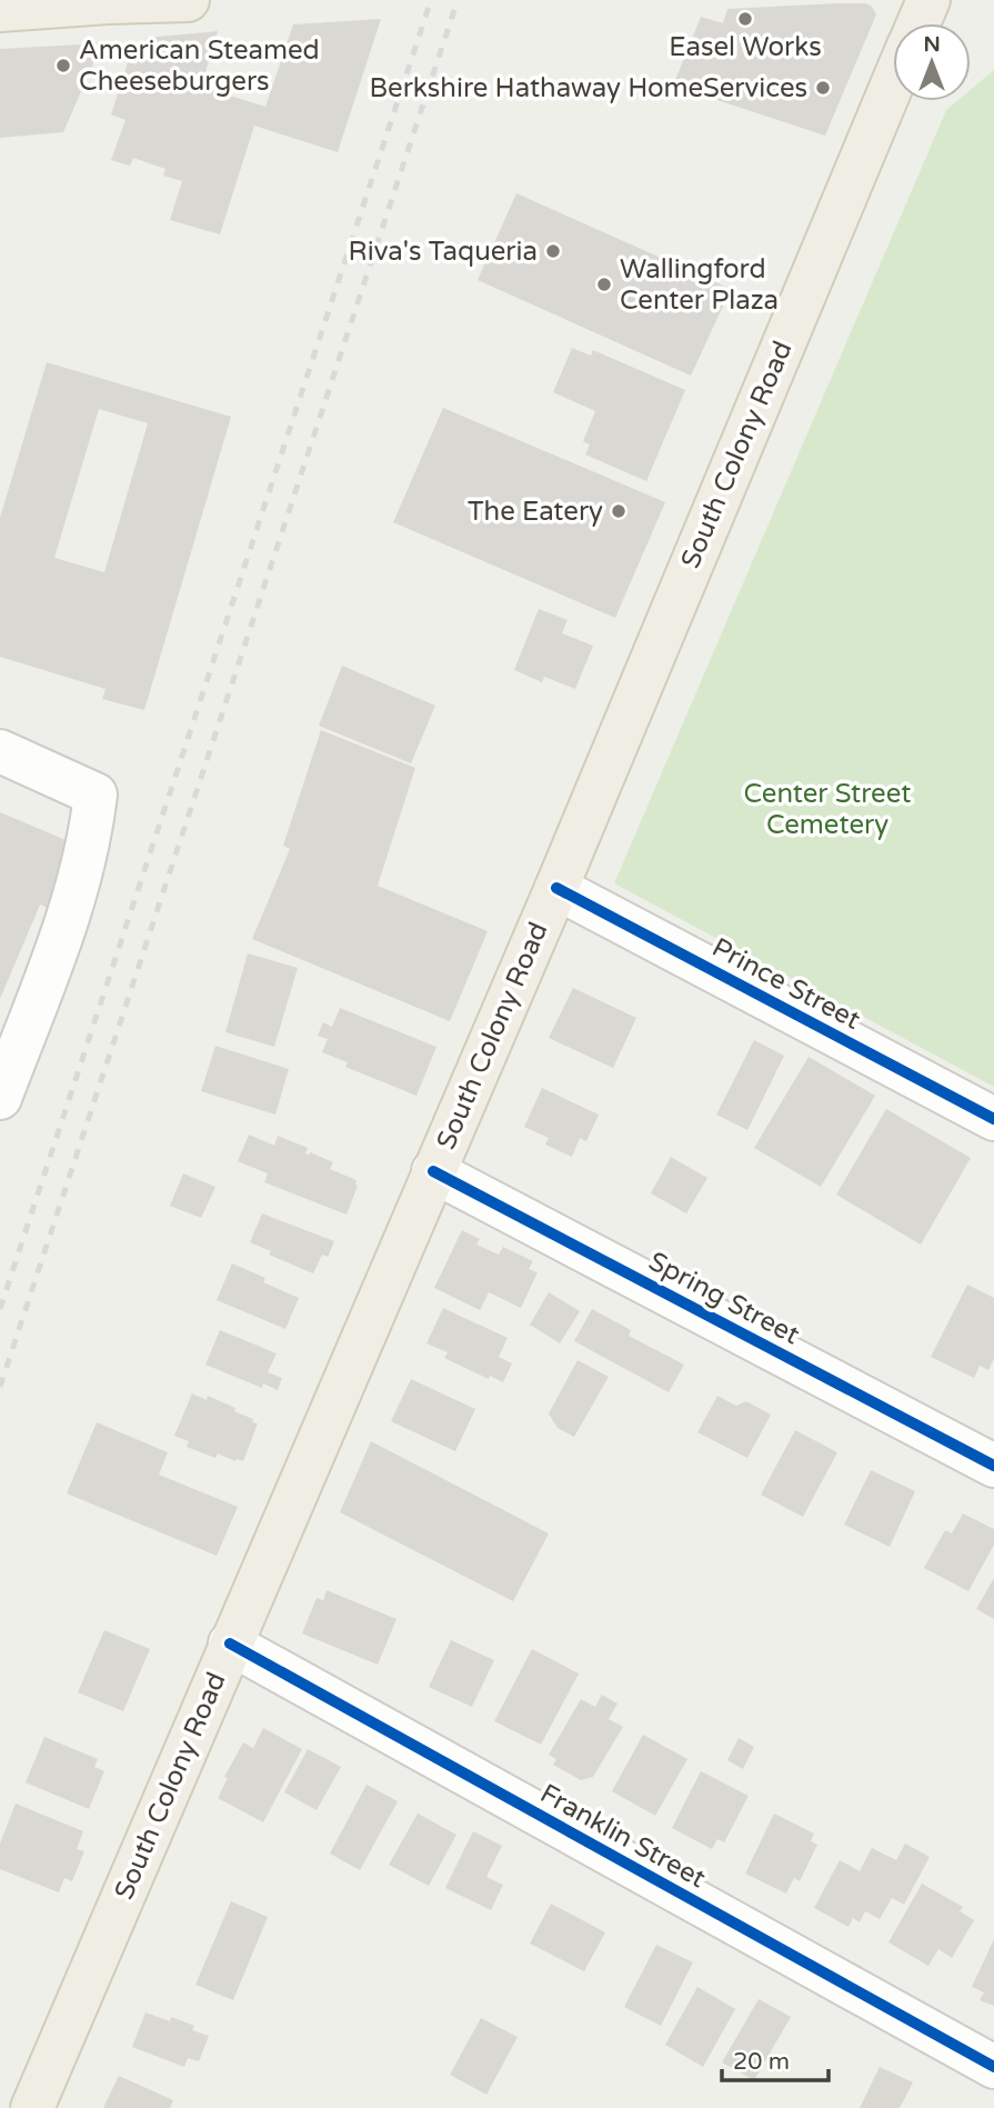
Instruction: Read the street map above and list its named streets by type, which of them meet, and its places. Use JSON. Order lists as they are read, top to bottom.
{
  "streets": {
    "main road": ["South Colony Road"],
    "street": ["Prince Street", "Spring Street", "Franklin Street"]
  },
  "crossings": [
    ["South Colony Road", "Prince Street"],
    ["South Colony Road", "Spring Street"],
    ["South Colony Road", "Franklin Street"]
  ],
  "parks": ["Center Street Cemetery"],
  "places": [
    "Easel Works",
    "American Steamed Cheeseburgers",
    "Berkshire Hathaway HomeServices",
    "Riva's Taqueria",
    "Wallingford Center Plaza",
    "The Eatery"
  ],
  "scale_bar": "20 m",
  "north": "top"
}
